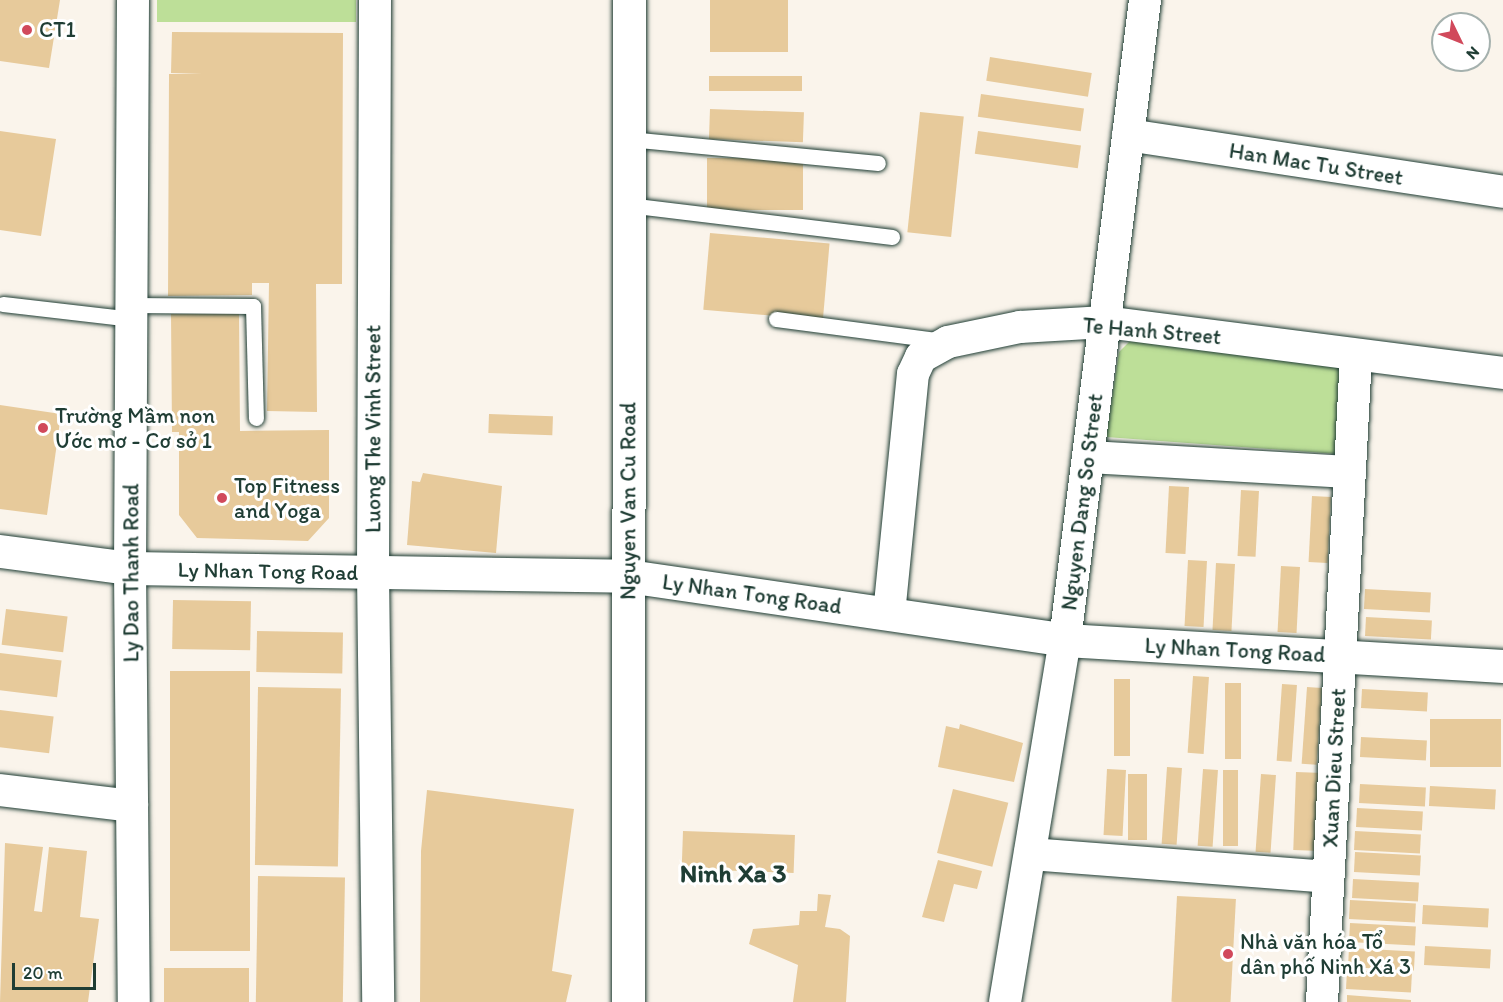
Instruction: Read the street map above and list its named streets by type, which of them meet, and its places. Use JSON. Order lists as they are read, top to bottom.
{
  "streets": {
    "street": [
      "Han Mac Tu Street",
      "Te Hanh Street",
      "Luong The Vinh Street",
      "Nguyen Van Cu Road",
      "Nguyen Dang So Street",
      "Ly Nhan Tong Road",
      "Ly Dao Thanh Road",
      "Xuan Dieu Street"
    ]
  },
  "crossings": [
    ["Han Mac Tu Street", "Nguyen Dang So Street"],
    ["Te Hanh Street", "Nguyen Dang So Street"],
    ["Te Hanh Street", "Ly Nhan Tong Road"],
    ["Te Hanh Street", "Xuan Dieu Street"],
    ["Luong The Vinh Street", "Ly Nhan Tong Road"],
    ["Nguyen Van Cu Road", "Ly Nhan Tong Road"],
    ["Nguyen Dang So Street", "Ly Nhan Tong Road"],
    ["Ly Nhan Tong Road", "Ly Dao Thanh Road"],
    ["Ly Nhan Tong Road", "Xuan Dieu Street"]
  ],
  "districts": ["Ninh Xa 3"],
  "places": [
    "CT1",
    "Trường Mầm non Ước mơ - Cơ sở 1",
    "Top Fitness and Yoga",
    "Nhà văn hóa Tổ dân phố Ninh Xá 3"
  ],
  "scale_bar": "20 m",
  "north": "bottom right"
}
